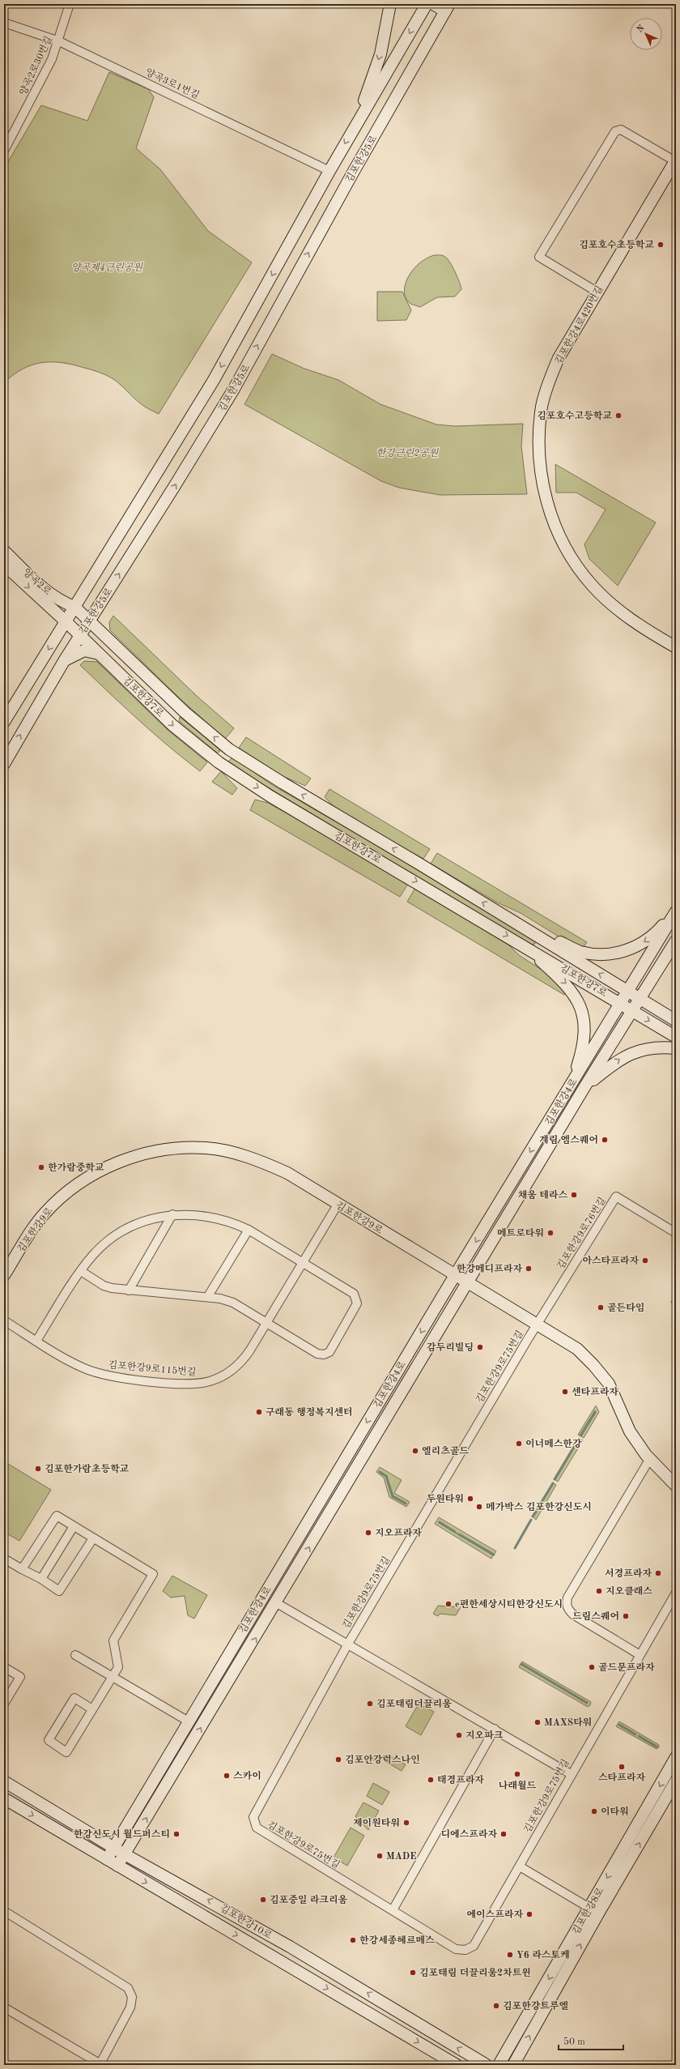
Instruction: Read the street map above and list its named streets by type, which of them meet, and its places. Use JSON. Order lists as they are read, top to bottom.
{
  "streets": {
    "street": [
      "양곡2로30번길",
      "양곡3로1번길",
      "김포한강5로",
      "김포한강4로420번길",
      "양곡2로",
      "김포한강7로",
      "김포한강4로",
      "김포한강9로",
      "김포한강9로76번길",
      "김포한강9로75번길",
      "김포한강9로115번길",
      "김포한강8로",
      "김포한강10로"
    ]
  },
  "crossings": [
    ["양곡2로30번길", "양곡3로1번길"],
    ["양곡3로1번길", "김포한강5로"],
    ["김포한강5로", "양곡2로"],
    ["김포한강5로", "김포한강7로"],
    ["양곡2로", "김포한강7로"],
    ["김포한강7로", "김포한강4로"],
    ["김포한강4로", "김포한강9로"],
    ["김포한강4로", "김포한강10로"],
    ["김포한강9로", "김포한강9로76번길"],
    ["김포한강9로", "김포한강9로75번길"],
    ["김포한강9로", "김포한강9로115번길"],
    ["김포한강9로76번길", "김포한강9로75번길"]
  ],
  "parks": ["양곡제4근린공원", "한강근린2공원"],
  "places": [
    "김포호수초등학교",
    "김포호수고등학교",
    "계림 엠스퀘어",
    "한가람중학교",
    "채움 테라스",
    "메트로타워",
    "아스타프라자",
    "한강메디프라자",
    "골든타임",
    "감두리빌딩",
    "센타프라자",
    "구래동 행정복지센터",
    "이너메스한강",
    "엘리츠골드",
    "김포한가람초등학교",
    "두원타워",
    "메가박스 김포한강신도시",
    "지오프라자",
    "서경프라자",
    "지오클래스",
    "e편한세상시티한강신도시",
    "드림스퀘어",
    "골드문프라자",
    "김포태림더끌리움",
    "MAXS타워",
    "지오파크",
    "김포안강럭스나인",
    "스타프라자",
    "나래월드",
    "스카이",
    "태경프라자",
    "이타워",
    "제이원타워",
    "한강신도시 월드퍼스티",
    "디에스프라자",
    "MADE",
    "김포중일 라크리움",
    "에이스프라자",
    "한강세종헤르메스",
    "Y6 라스토케",
    "김포태림 더끌리움2차트윈",
    "김포한강트루엘"
  ],
  "scale_bar": "50 m",
  "north": "top left"
}
